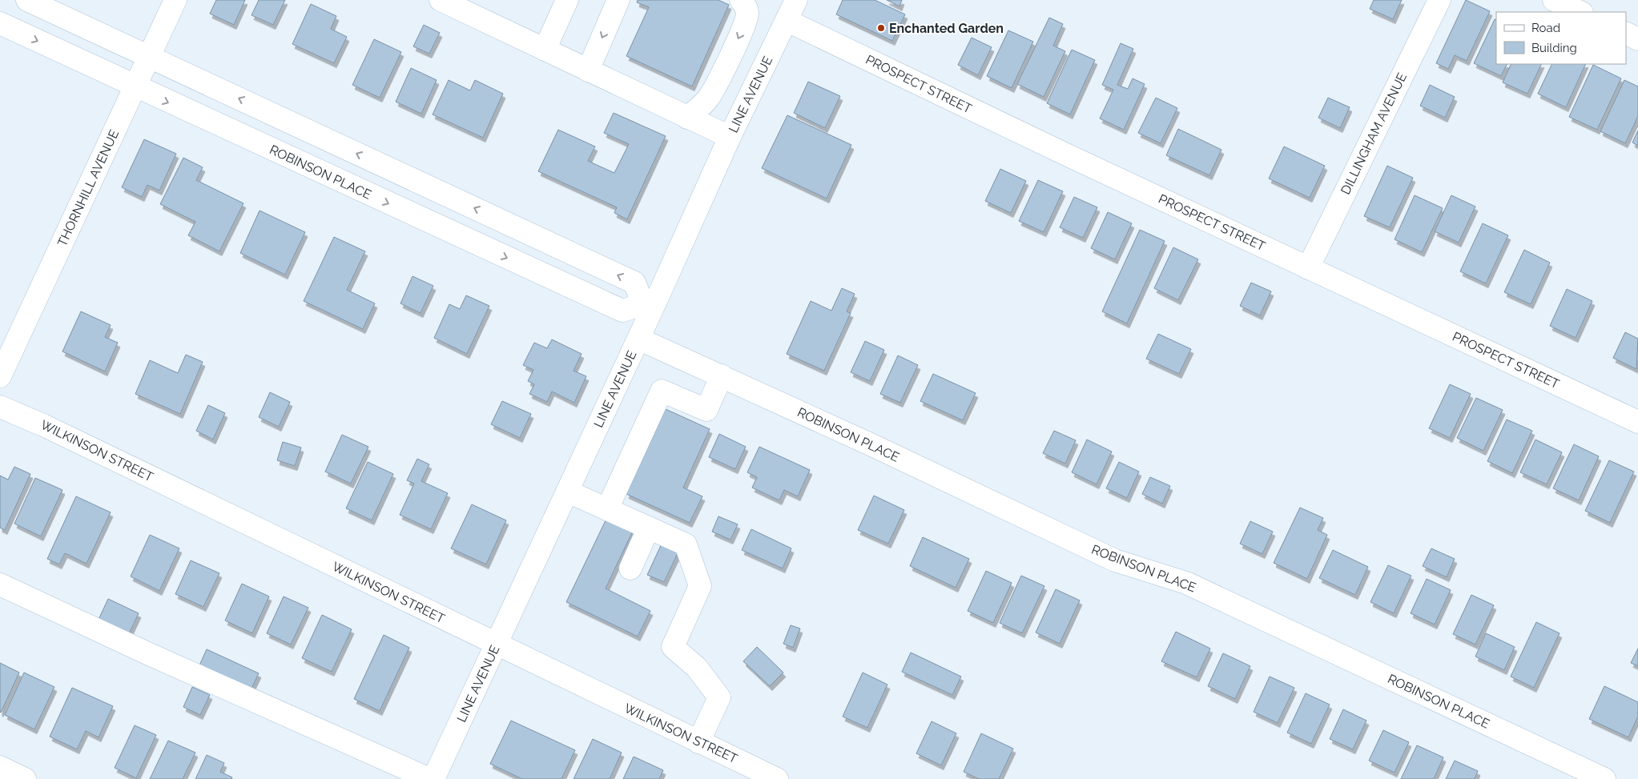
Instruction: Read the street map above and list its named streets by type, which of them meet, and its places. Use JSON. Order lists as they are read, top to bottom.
{
  "streets": {
    "street": [
      "PROSPECT STREET",
      "LINE AVENUE",
      "DILLINGHAM AVENUE",
      "ROBINSON PLACE",
      "THORNHILL AVENUE",
      "WILKINSON STREET"
    ]
  },
  "crossings": [
    ["PROSPECT STREET", "LINE AVENUE"],
    ["PROSPECT STREET", "DILLINGHAM AVENUE"],
    ["LINE AVENUE", "ROBINSON PLACE"],
    ["LINE AVENUE", "WILKINSON STREET"],
    ["ROBINSON PLACE", "THORNHILL AVENUE"]
  ],
  "places": ["Enchanted Garden"],
  "legend": ["Road", "Building"]
}
